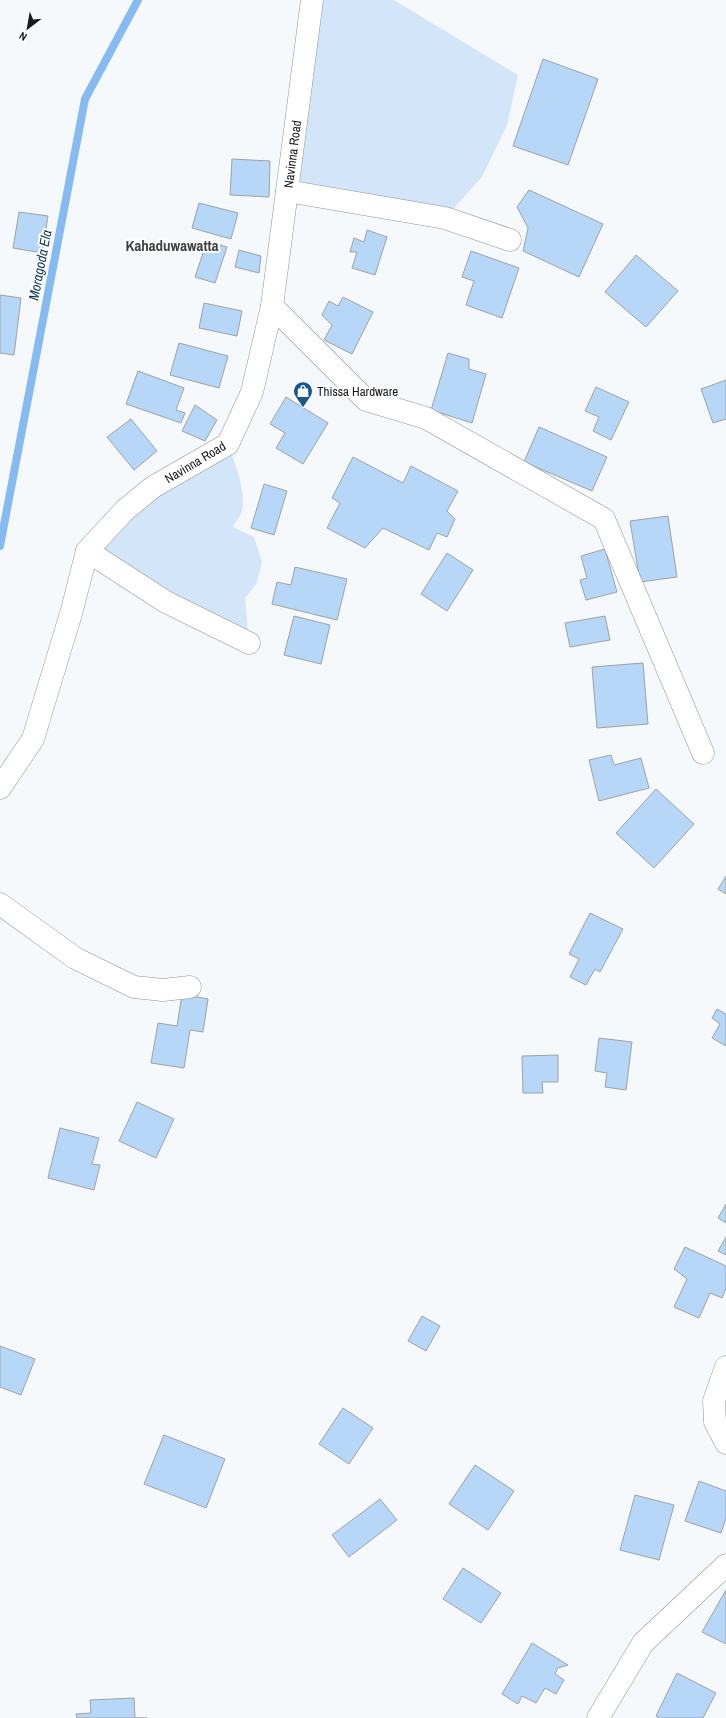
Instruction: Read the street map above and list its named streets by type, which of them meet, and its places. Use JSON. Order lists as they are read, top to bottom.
{
  "streets": {
    "street": ["Navinna Road"]
  },
  "districts": ["Kahaduwawatta"],
  "water": ["Moragoda Ela"],
  "places": {
    "shop": ["Thissa Hardware"]
  },
  "north": "bottom left"
}
